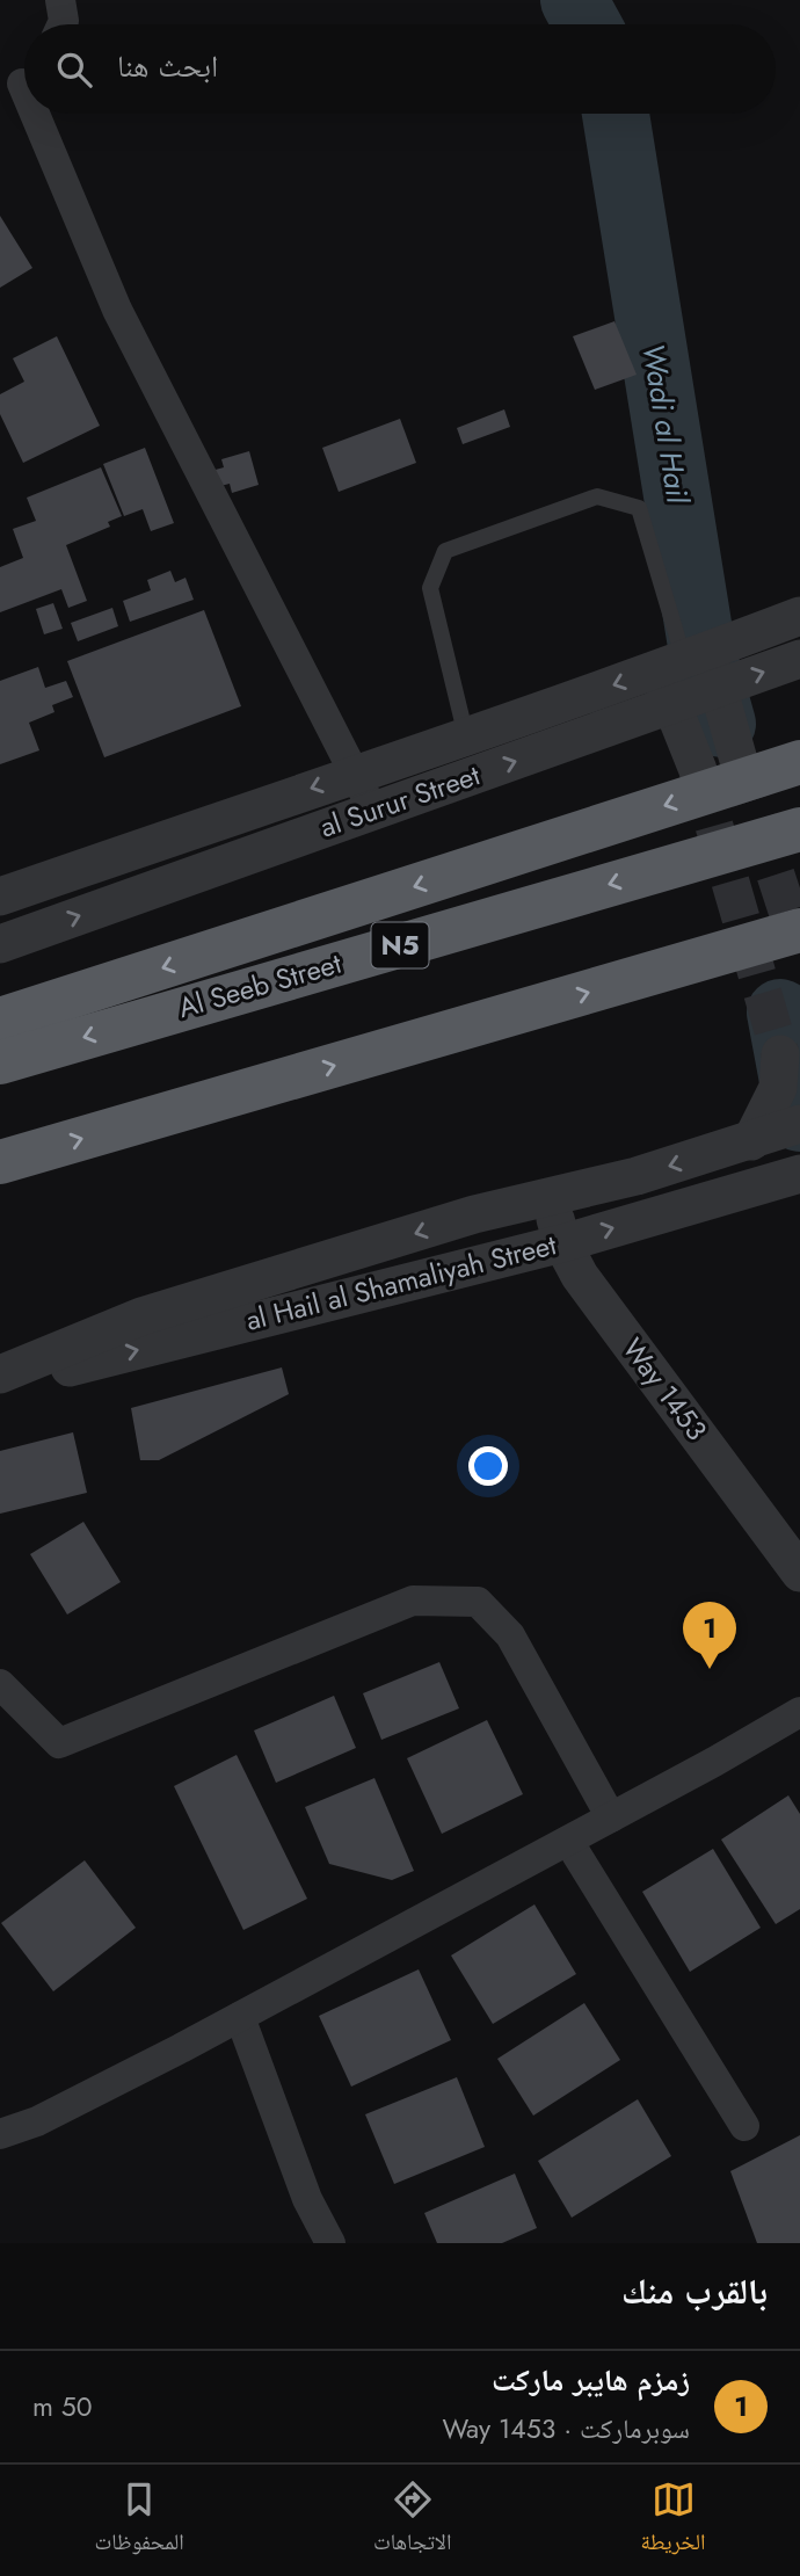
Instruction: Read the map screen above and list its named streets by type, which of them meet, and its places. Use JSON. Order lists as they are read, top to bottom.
{
  "streets": {
    "highway": ["N5", "Al Seeb Street"],
    "street": ["al Surur Street", "al Hail al Shamaliyah Street", "Way 1453"]
  },
  "crossings": [
    ["al Hail al Shamaliyah Street", "Way 1453"]
  ],
  "water": ["Wadi al Hail"],
  "page": {
    "search": "ابحث هنا",
    "pins": "1",
    "heading": "بالقرب منك",
    "list": [
      {
        "mark": "1",
        "name": "زمزم هايبر ماركت",
        "note": "سوبرماركت · Way 1453",
        "value": "50 m"
      }
    ],
    "nav": ["الخريطة", "الاتجاهات", "المحفوظات"]
  }
}
